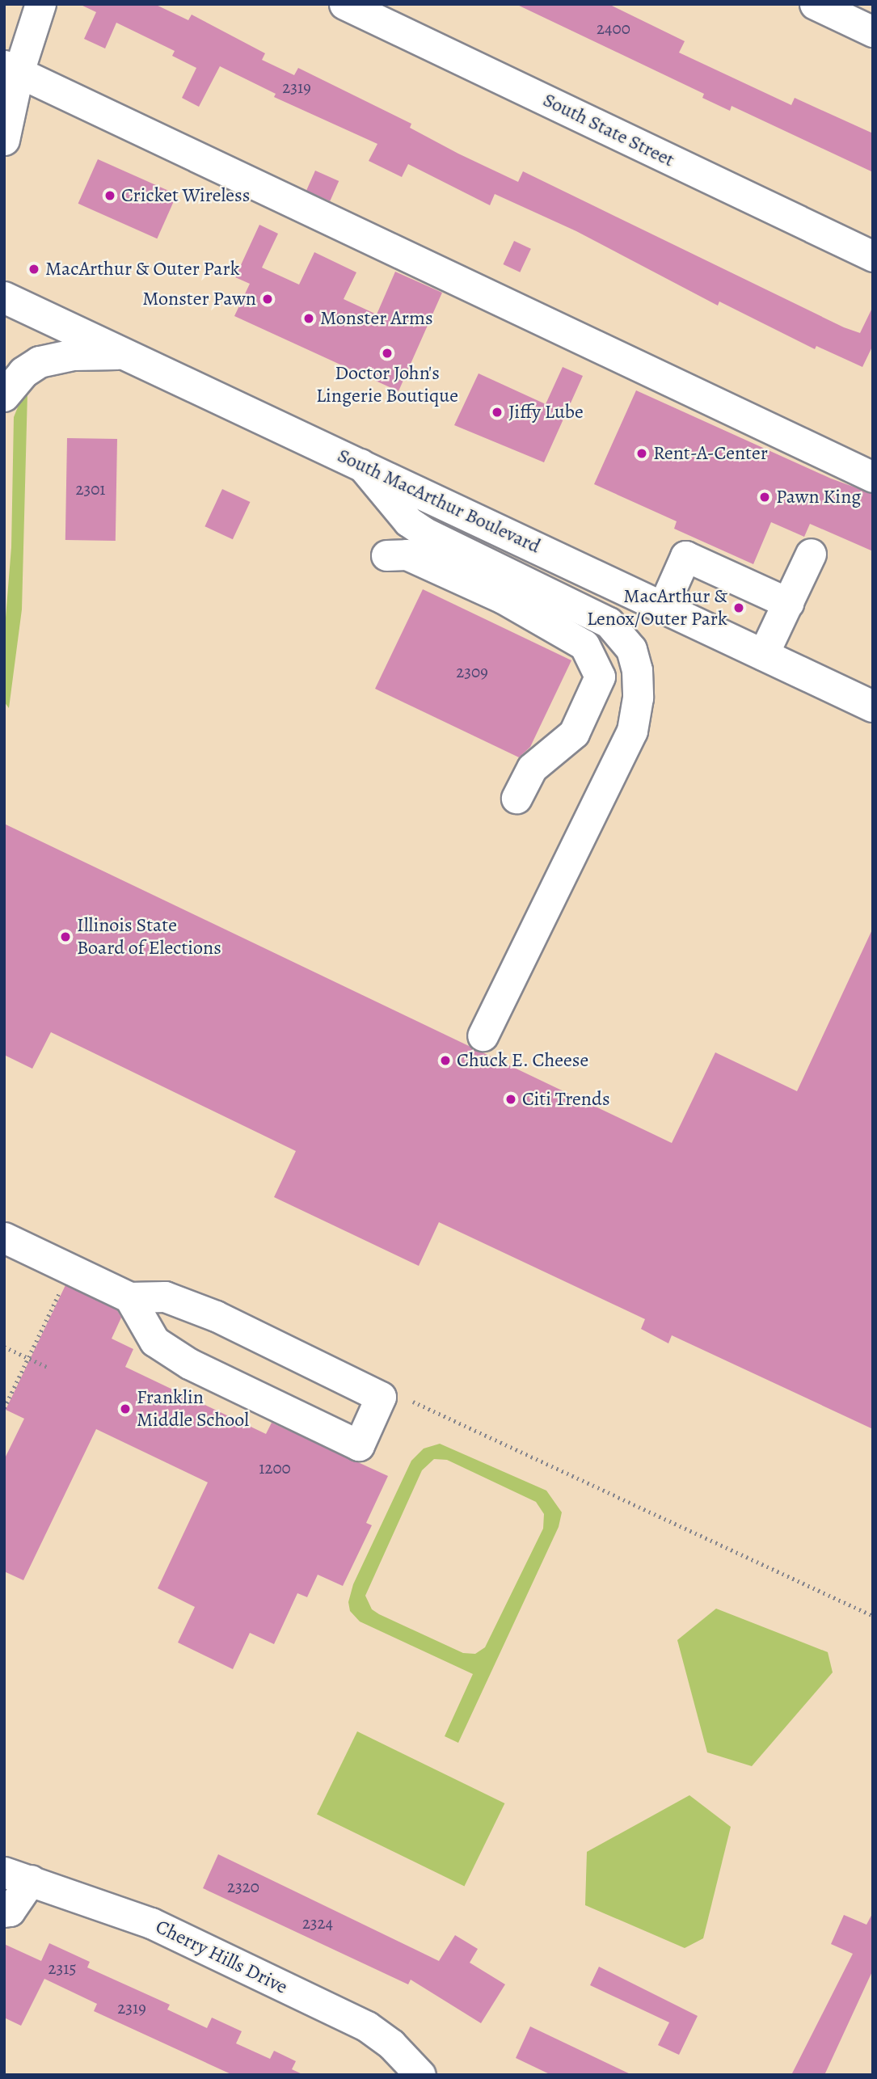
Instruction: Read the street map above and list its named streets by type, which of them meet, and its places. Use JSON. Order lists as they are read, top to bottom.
{
  "streets": {
    "main road": ["South MacArthur Boulevard"],
    "street": ["South State Street", "Cherry Hills Drive"]
  },
  "places": [
    "Cricket Wireless",
    "MacArthur & Outer Park",
    "Monster Pawn",
    "Monster Arms",
    "Doctor John's Lingerie Boutique",
    "Jiffy Lube",
    "Rent-A-Center",
    "Pawn King",
    "MacArthur & Lenox/Outer Park",
    "Illinois State Board of Elections",
    "Chuck E. Cheese",
    "Citi Trends",
    "Franklin Middle School"
  ],
  "house_numbers": [
    "2400",
    "2319",
    "2301",
    "2309",
    "1200",
    "2320",
    "2324",
    "2315",
    "2319"
  ]
}
